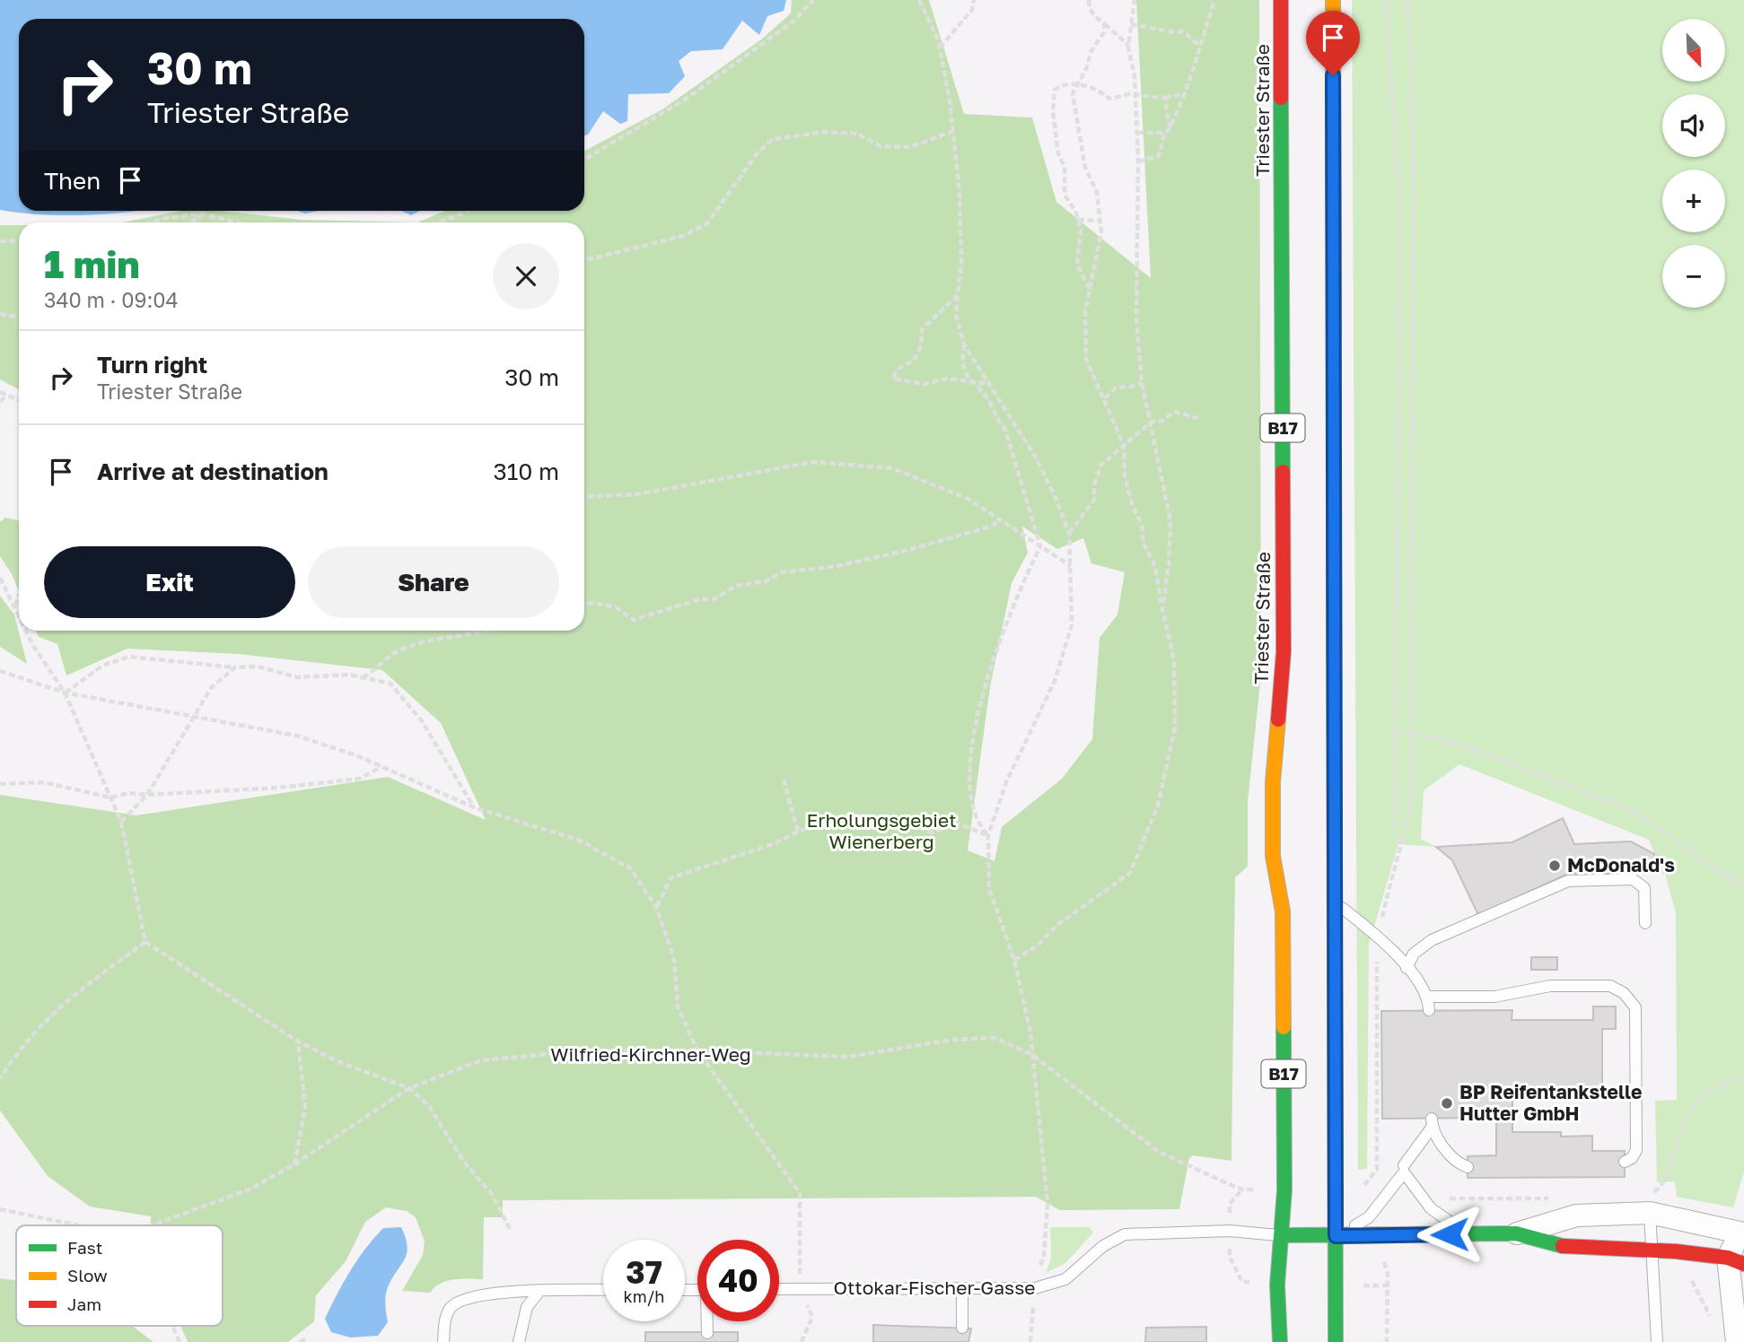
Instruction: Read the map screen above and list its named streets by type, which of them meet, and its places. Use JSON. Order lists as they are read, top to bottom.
{
  "streets": {
    "main road": ["Triester Straße", "B17"],
    "lane": ["Ottokar-Fischer-Gasse"],
    "path": ["Wilfried-Kirchner-Weg"]
  },
  "crossings": [
    ["Triester Straße", "Ottokar-Fischer-Gasse"]
  ],
  "parks": ["Erholungsgebiet Wienerberg"],
  "places": ["McDonald's", "BP Reifentankstelle Hutter GmbH"],
  "legend": ["Fast", "Slow", "Jam"],
  "north": "bottom right",
  "page": {
    "map_buttons": ["+", "−"],
    "turn": ["30 m", "Triester Straße"],
    "then": "Then",
    "heading": ["1 min", "340 m · 09:04"],
    "list": [
      {
        "name": "Turn right",
        "note": "Triester Straße",
        "value": "30 m"
      },
      {
        "name": "Arrive at destination",
        "value": "310 m"
      }
    ],
    "buttons": ["Exit", "Share"],
    "speed": "37 km/h",
    "limit": "40"
  }
}
